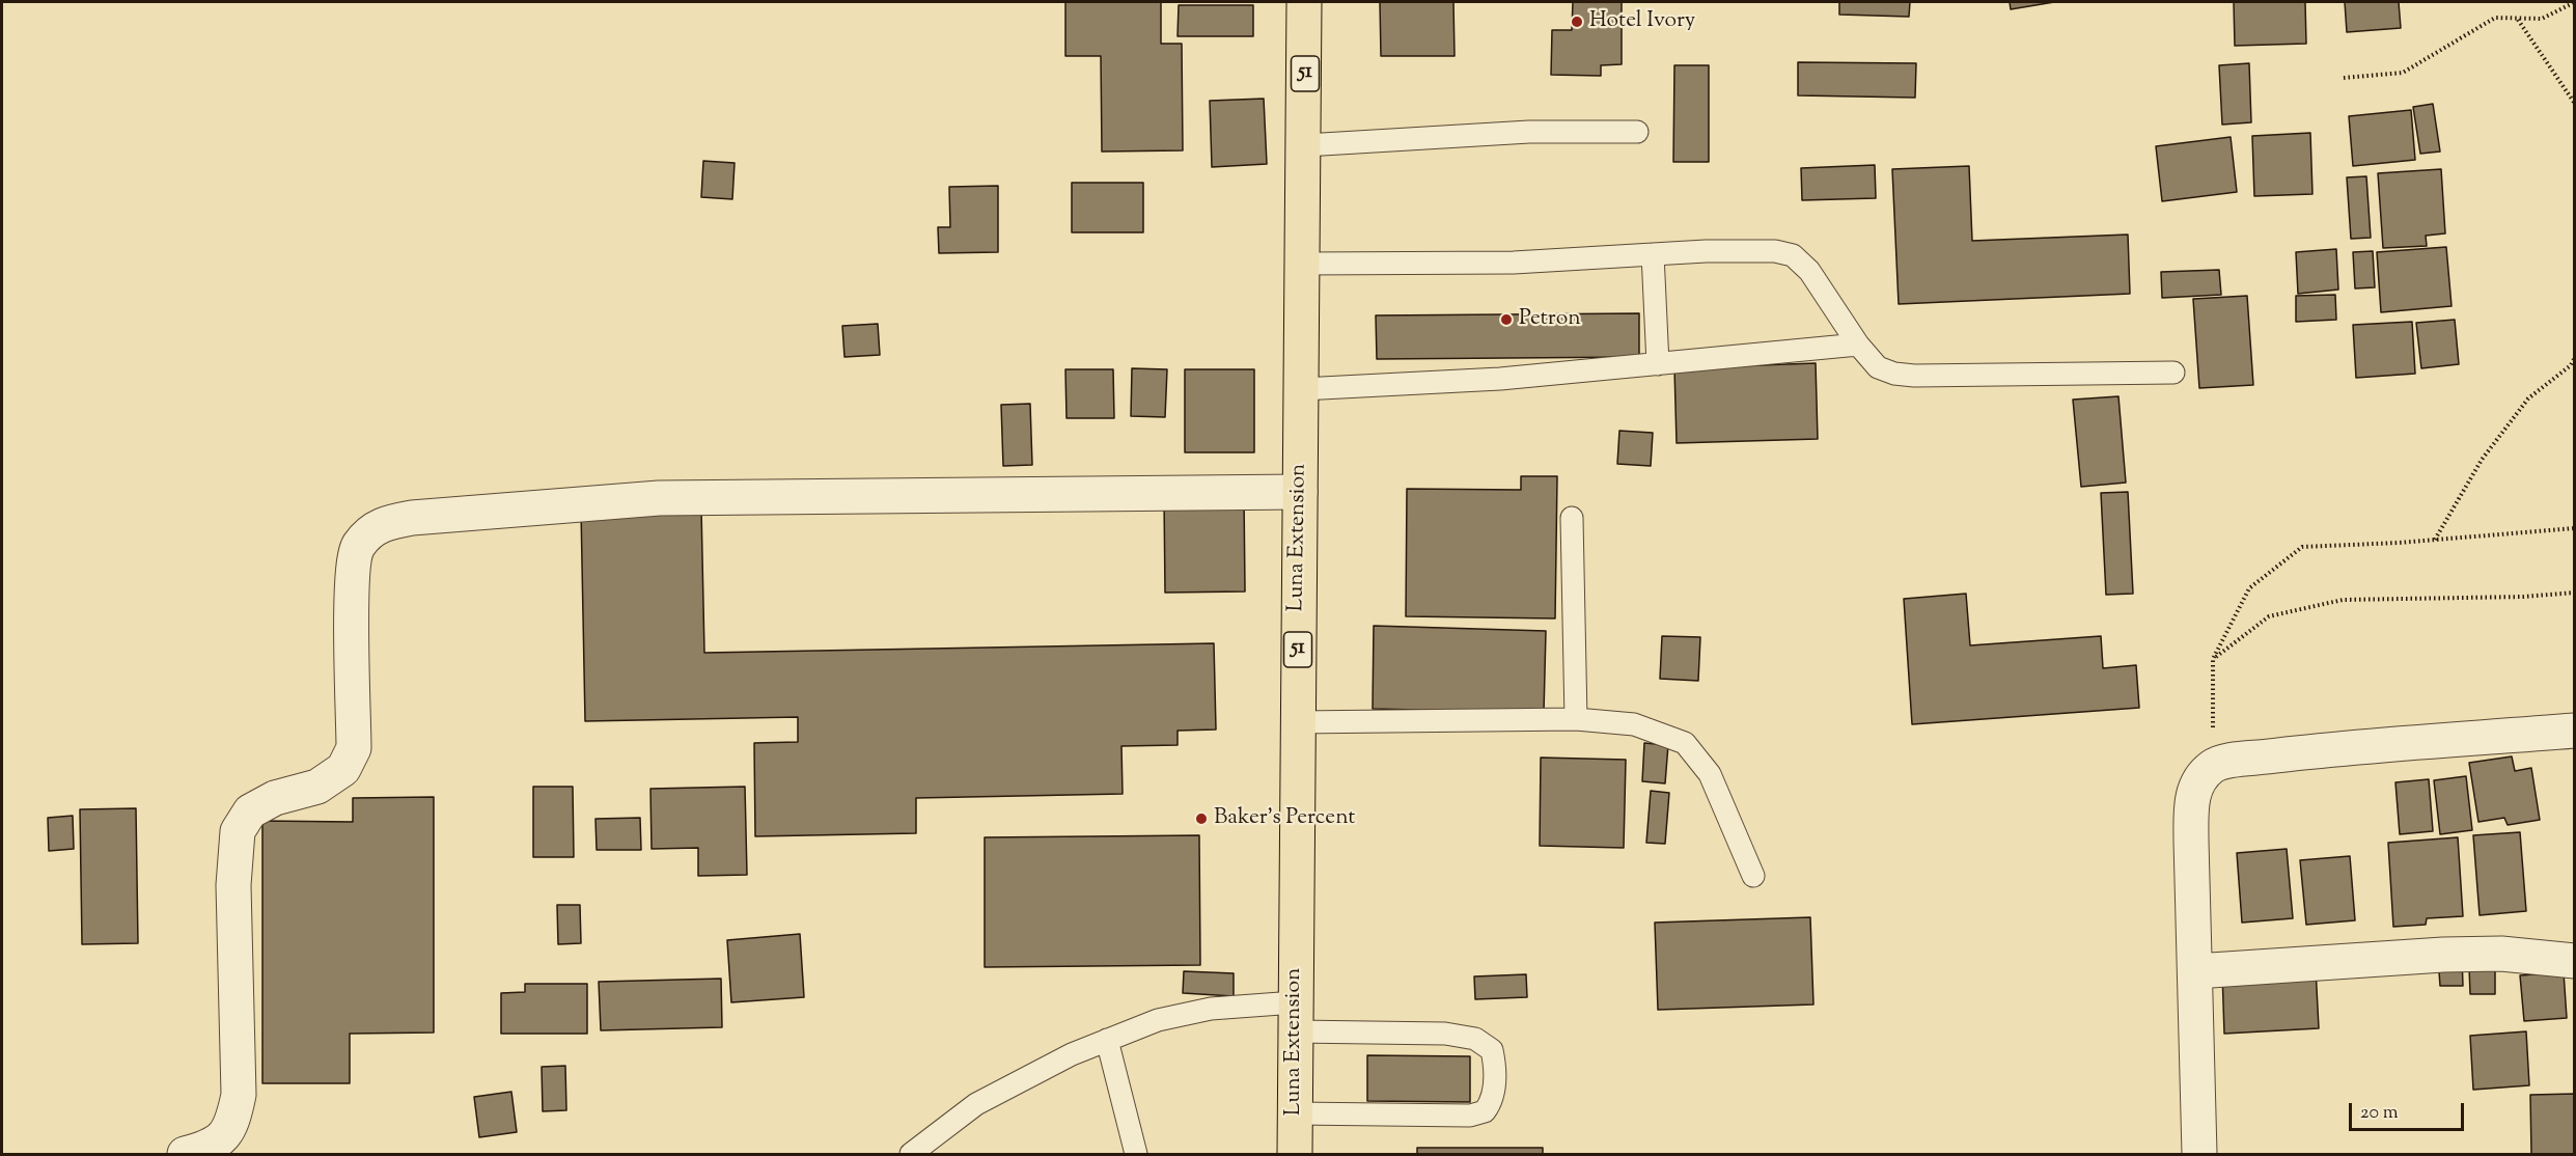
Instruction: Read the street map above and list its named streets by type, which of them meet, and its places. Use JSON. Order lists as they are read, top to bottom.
{
  "streets": {
    "highway": ["51", "Luna Extension"]
  },
  "crossings": [
    ["51", "Luna Extension"]
  ],
  "places": ["Hotel Ivory", "Petron", "Baker's Percent"],
  "scale_bar": "20 m"
}
